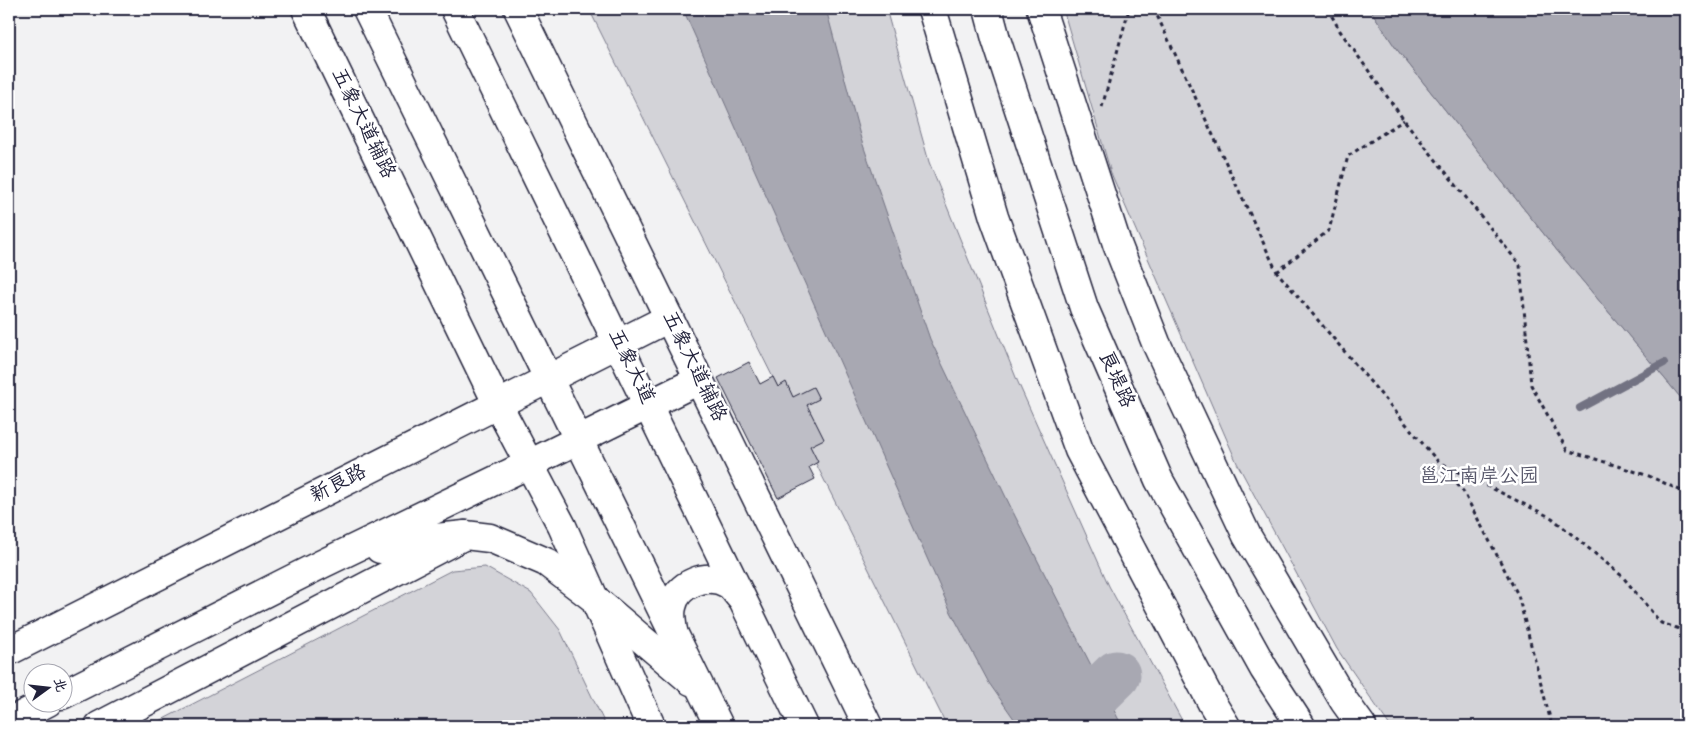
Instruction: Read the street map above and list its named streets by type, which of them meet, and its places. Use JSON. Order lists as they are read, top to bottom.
{
  "streets": {
    "main road": [
      "五象大道辅路",
      "五象大道",
      "良堤路",
      "新良路"
    ]
  },
  "crossings": [
    ["五象大道辅路", "新良路"],
    ["五象大道", "新良路"]
  ],
  "parks": ["邕江南岸公园"],
  "north": "right"
}
